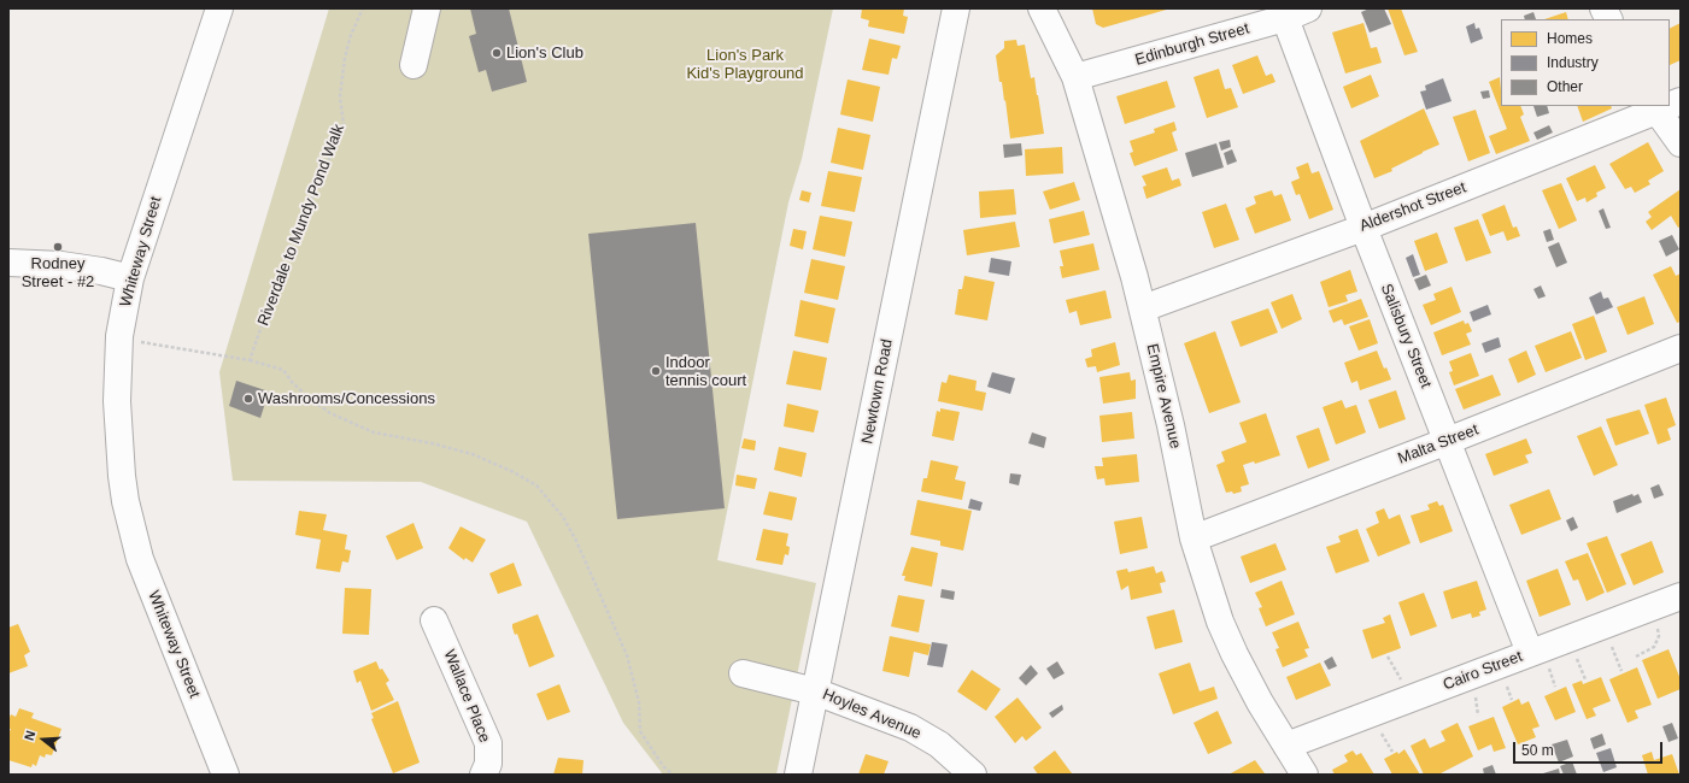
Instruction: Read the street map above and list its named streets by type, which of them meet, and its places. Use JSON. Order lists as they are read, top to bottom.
{
  "streets": {
    "street": [
      "Edinburgh Street",
      "Aldershot Street",
      "Whiteway Street",
      "Salisbury Street",
      "Newtown Road",
      "Empire Avenue",
      "Malta Street",
      "Cairo Street",
      "Wallace Place",
      "Hoyles Avenue"
    ],
    "path": ["Riverdale to Mundy Pond Walk"]
  },
  "crossings": [
    ["Edinburgh Street", "Salisbury Street"],
    ["Edinburgh Street", "Empire Avenue"],
    ["Aldershot Street", "Salisbury Street"],
    ["Aldershot Street", "Empire Avenue"],
    ["Salisbury Street", "Malta Street"],
    ["Salisbury Street", "Cairo Street"],
    ["Newtown Road", "Hoyles Avenue"],
    ["Empire Avenue", "Malta Street"],
    ["Empire Avenue", "Cairo Street"]
  ],
  "parks": ["Lion's Park Kid's Playground"],
  "places": [
    "Lion's Club",
    "Rodney Street - #2",
    "Indoor tennis court",
    "Washrooms/Concessions"
  ],
  "legend": ["Homes", "Industry", "Other"],
  "scale_bar": "50 m",
  "north": "left"
}
